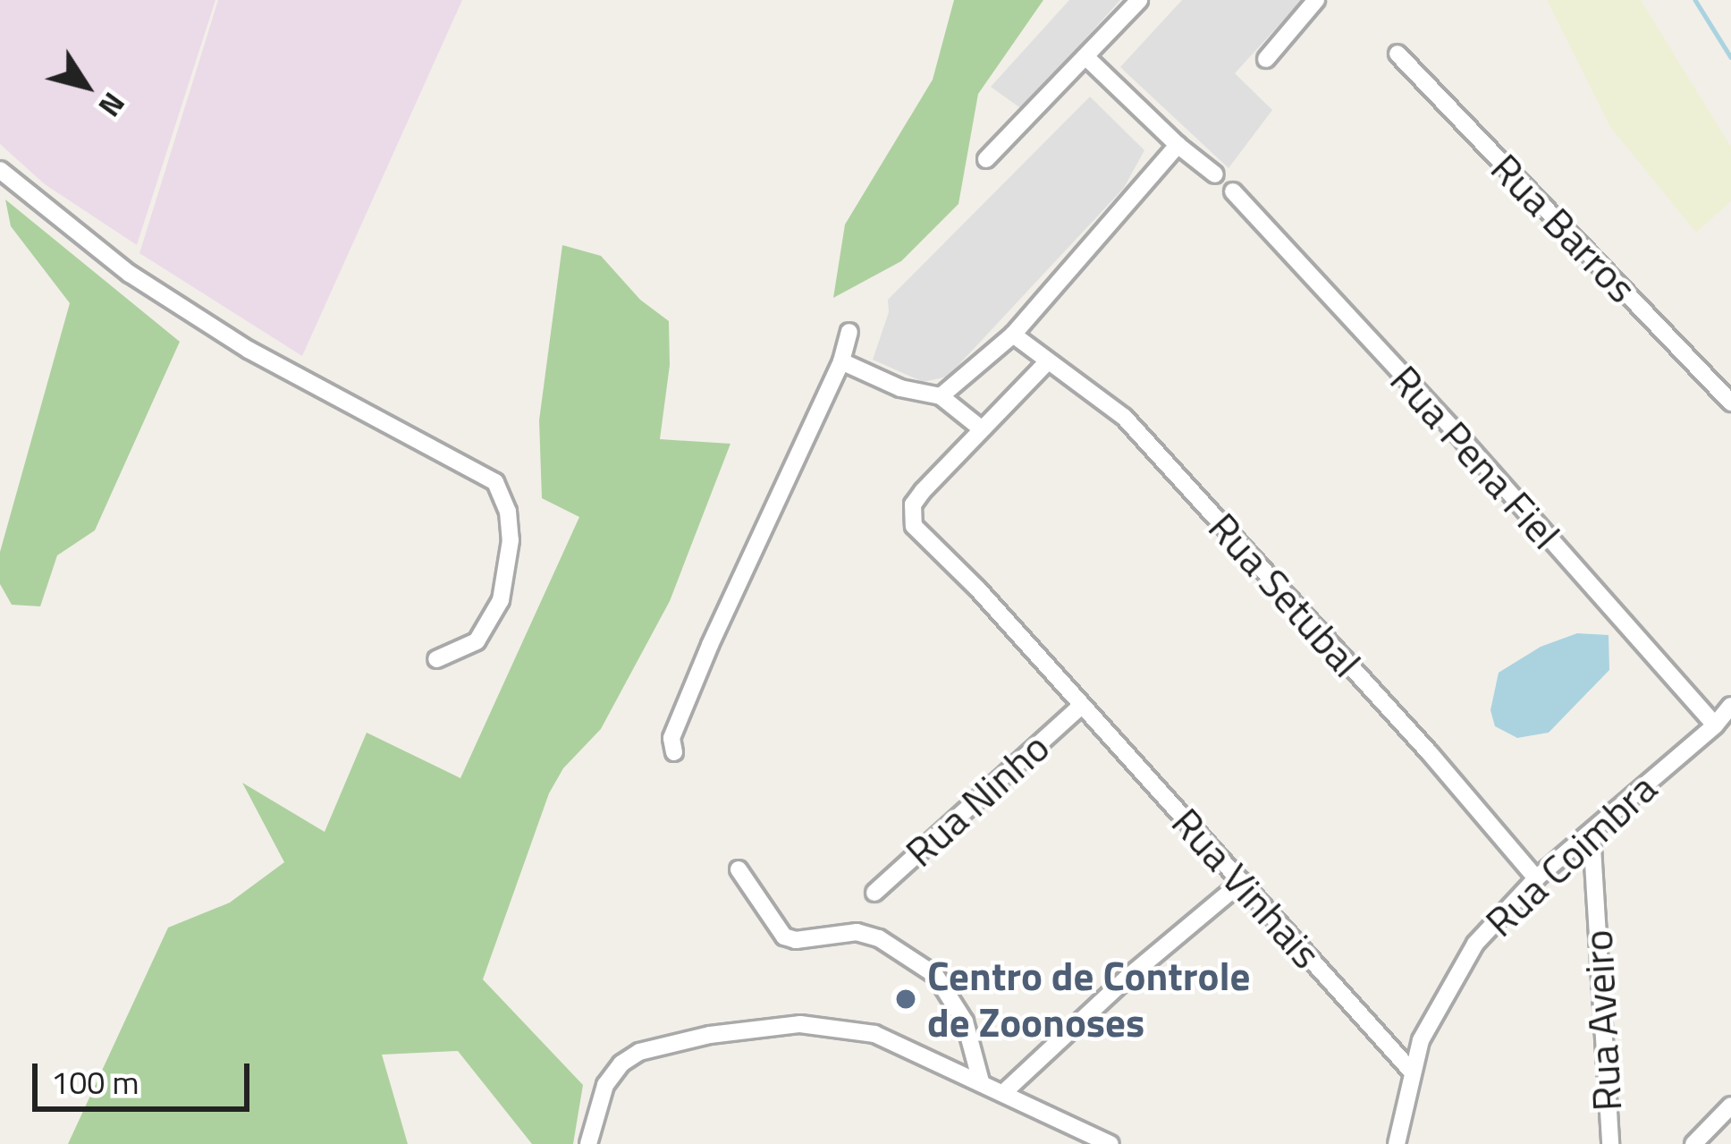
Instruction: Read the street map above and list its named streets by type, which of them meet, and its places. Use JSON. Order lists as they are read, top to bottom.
{
  "streets": {
    "street": [
      "Rua Barros",
      "Rua Pena Fiel",
      "Rua Setubal",
      "Rua Ninho",
      "Rua Coimbra",
      "Rua Vinhais",
      "Rua Aveiro"
    ]
  },
  "crossings": [
    ["Rua Pena Fiel", "Rua Coimbra"],
    ["Rua Setubal", "Rua Coimbra"],
    ["Rua Ninho", "Rua Vinhais"],
    ["Rua Coimbra", "Rua Vinhais"],
    ["Rua Coimbra", "Rua Aveiro"]
  ],
  "places": ["Centro de Controle de Zoonoses"],
  "scale_bar": "100 m",
  "north": "bottom right"
}
